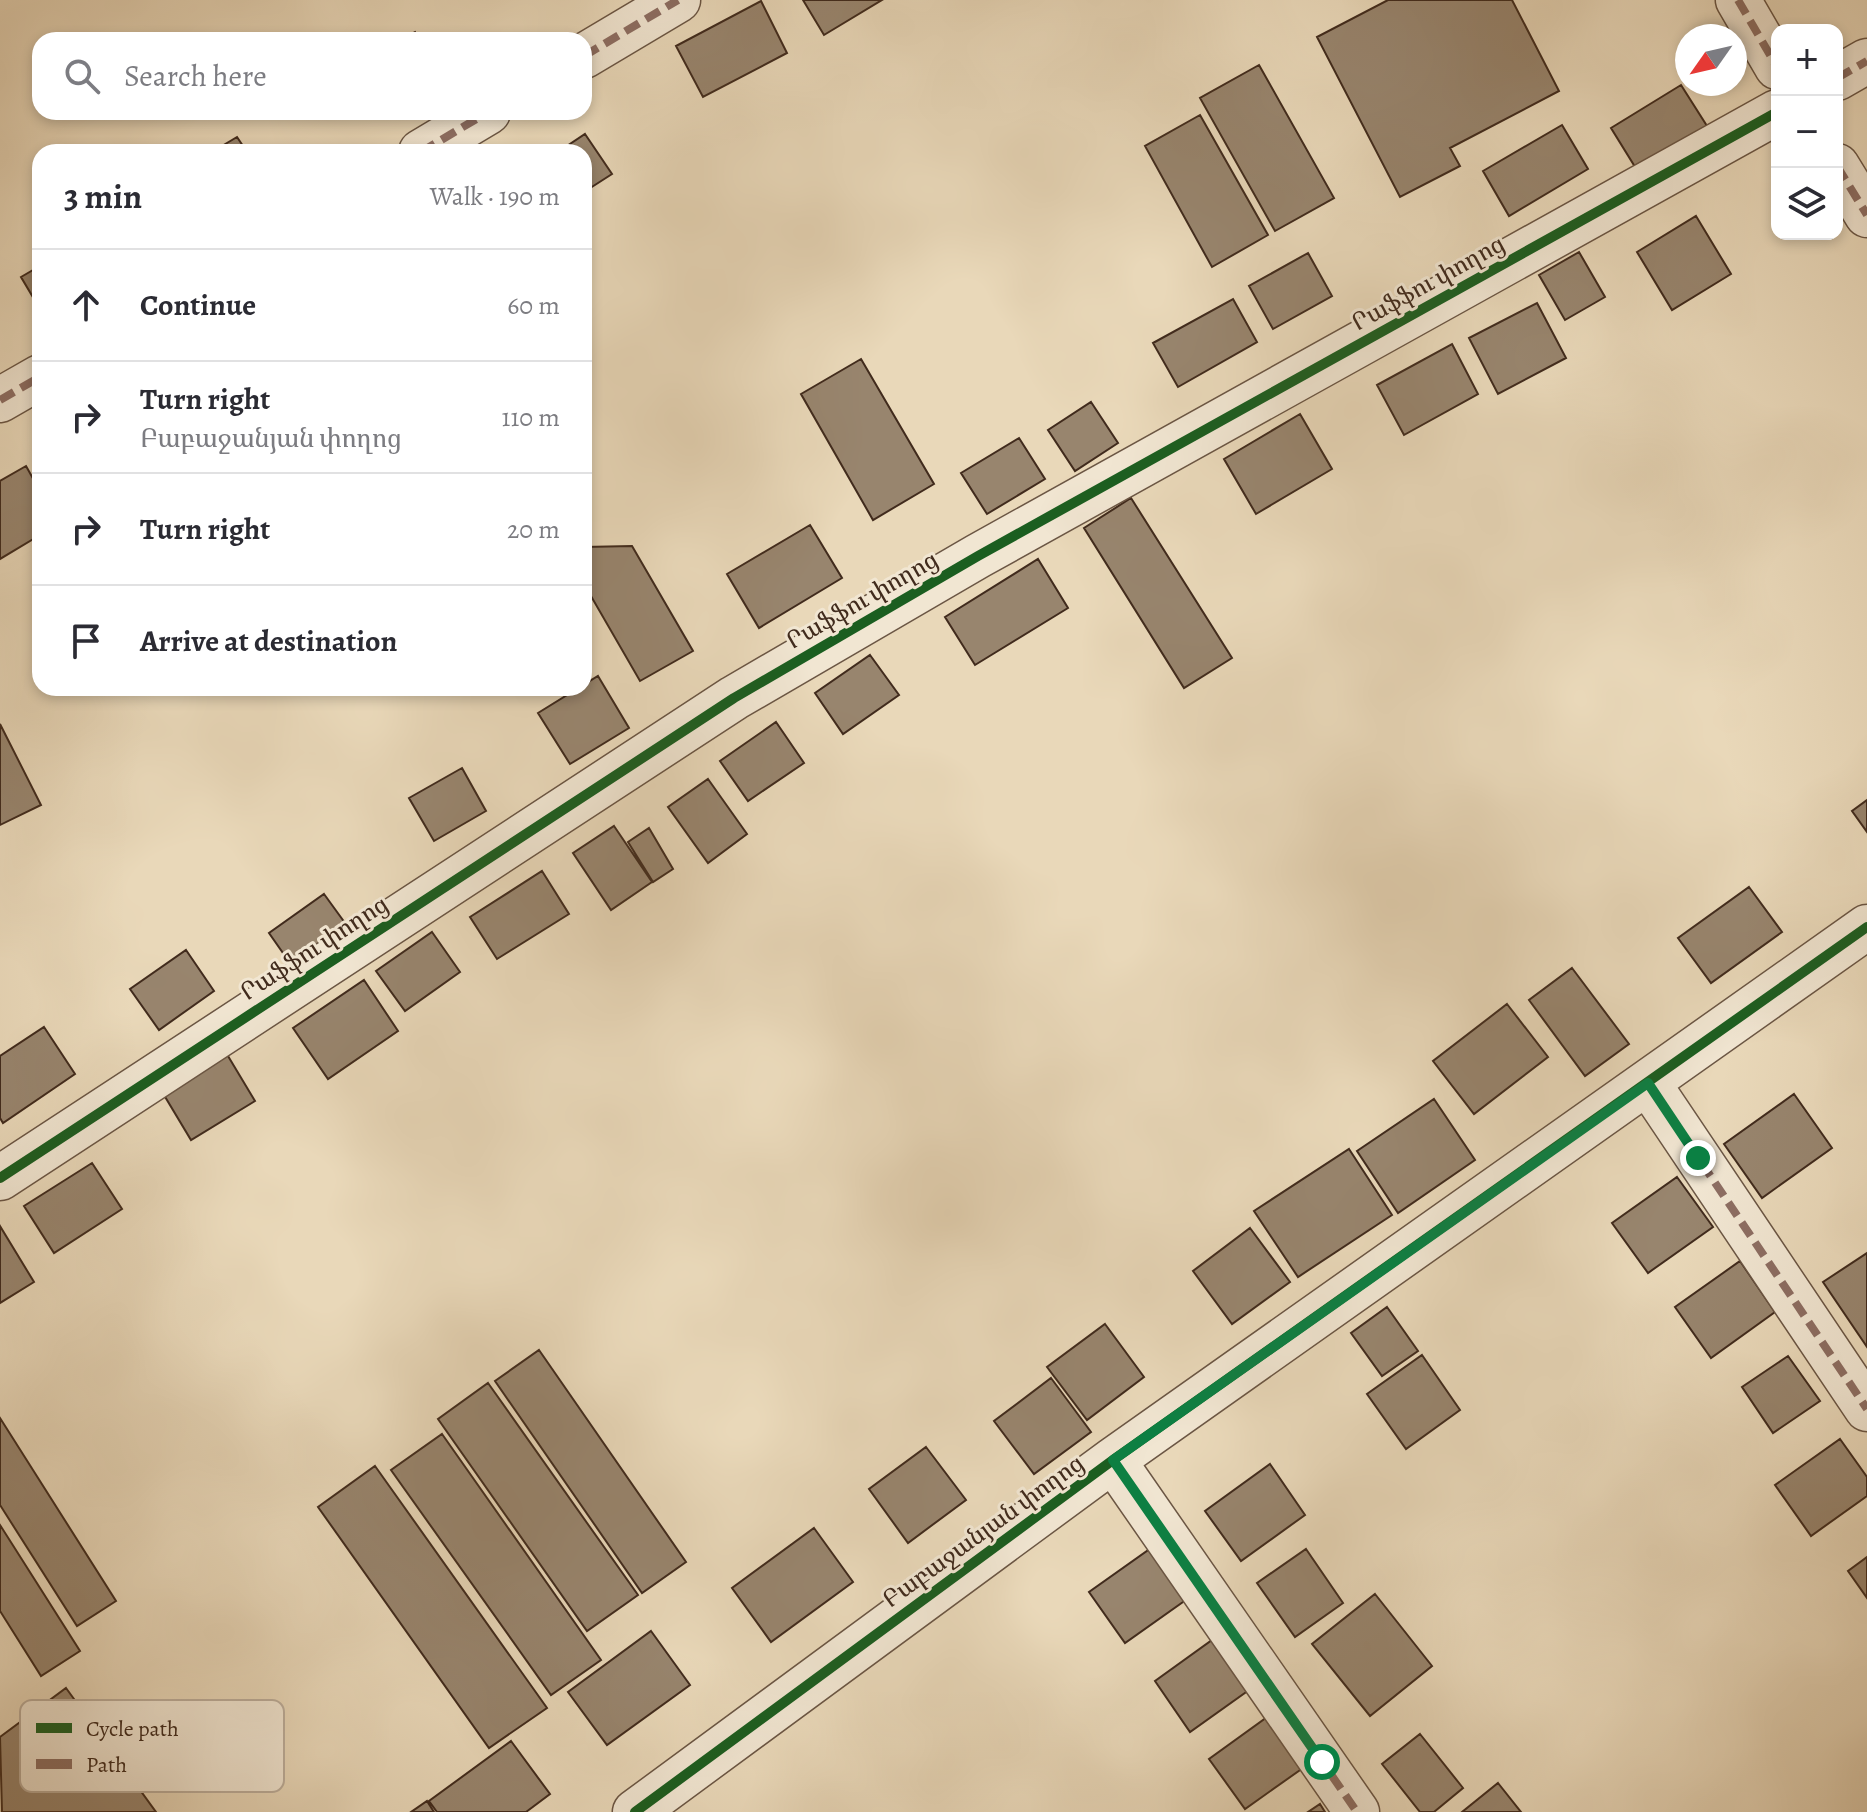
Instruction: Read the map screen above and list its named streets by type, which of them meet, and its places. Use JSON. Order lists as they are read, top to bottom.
{
  "streets": {
    "street": ["Րաֆֆու փողոց", "Բաբաջանյան փողոց"]
  },
  "legend": ["Cycle path", "Path"],
  "north": "bottom left",
  "page": {
    "map_buttons": ["+", "−"],
    "search": "Search here",
    "heading": ["3 min", "Walk · 190 m"],
    "list": [
      ["Continue", "60 m"],
      ["Turn right", "Բաբաջանյան փողոց", "110 m"],
      ["Turn right", "20 m"],
      "Arrive at destination"
    ]
  }
}
